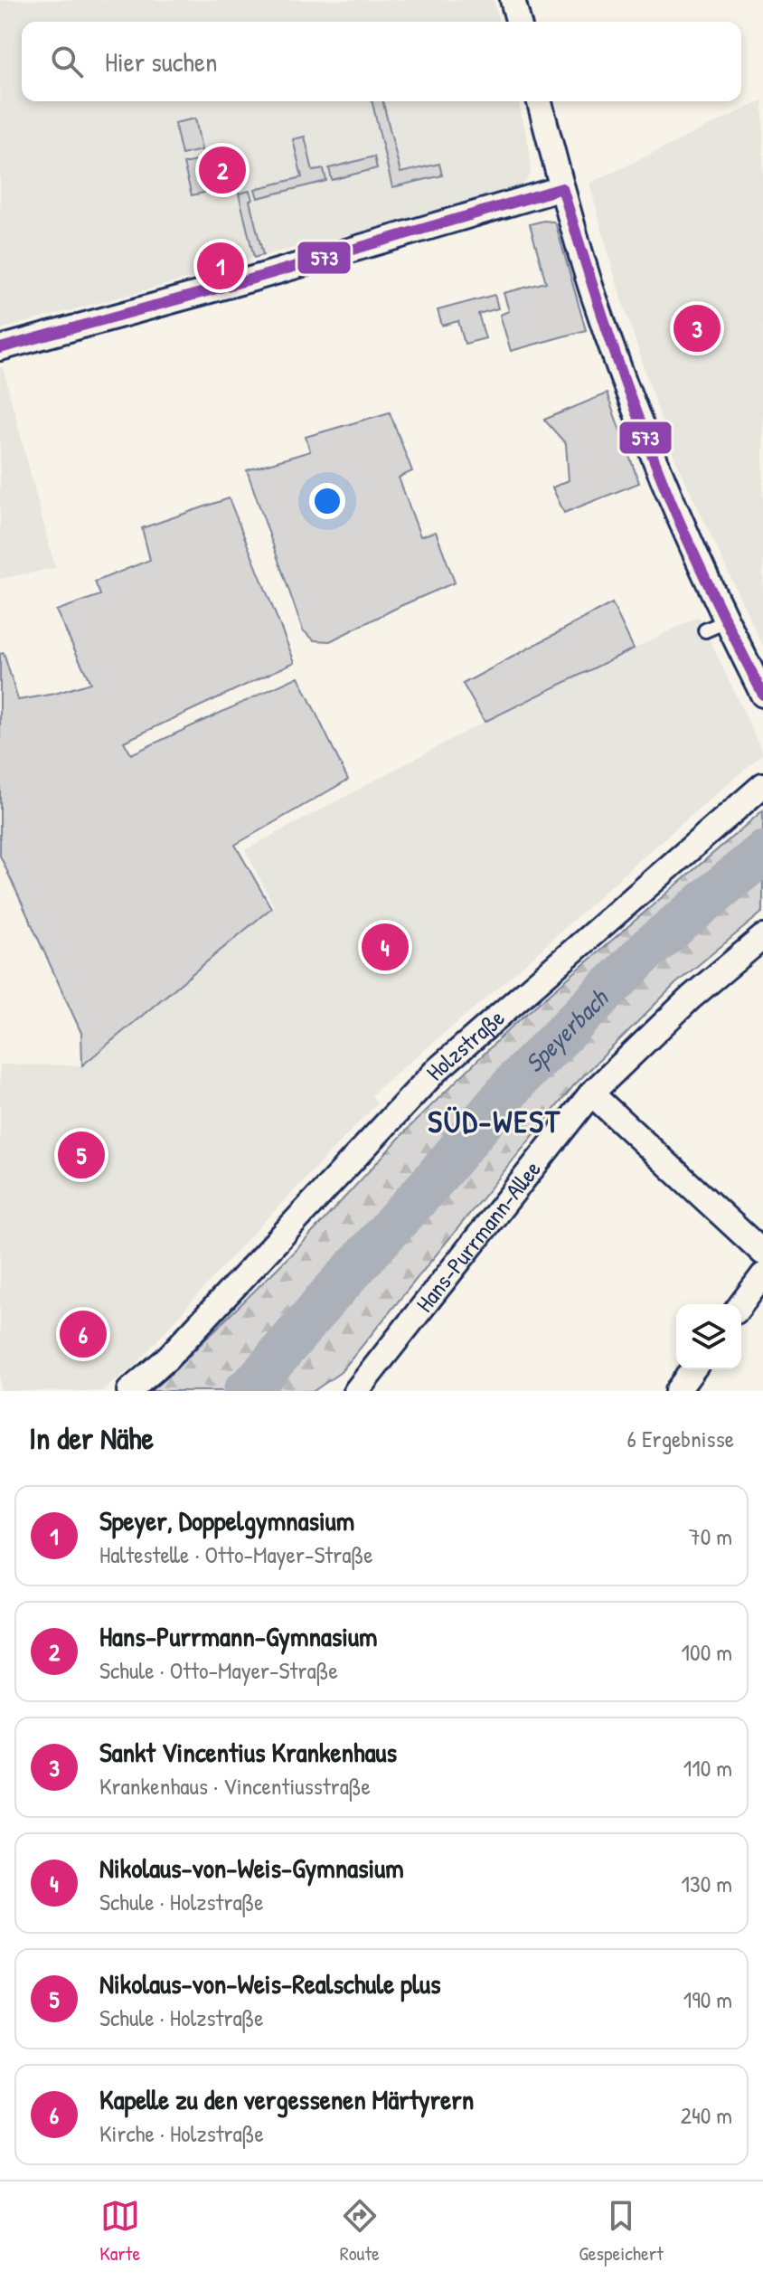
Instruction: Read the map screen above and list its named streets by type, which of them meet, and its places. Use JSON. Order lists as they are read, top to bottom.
{
  "streets": {
    "street": ["Holzstraße", "Hans-Purrmann-Allee"]
  },
  "districts": ["SÜD-WEST"],
  "water": ["Speyerbach"],
  "lines": ["transit line 573"],
  "page": {
    "search": "Hier suchen",
    "pins": [
      "2",
      "1",
      "3",
      "4",
      "5",
      "6"
    ],
    "heading": ["In der Nähe", "6 Ergebnisse"],
    "list": [
      {
        "mark": "1",
        "name": "Speyer, Doppelgymnasium",
        "note": "Haltestelle · Otto-Mayer-Straße",
        "value": "70 m"
      },
      {
        "mark": "2",
        "name": "Hans-Purrmann-Gymnasium",
        "note": "Schule · Otto-Mayer-Straße",
        "value": "100 m"
      },
      {
        "mark": "3",
        "name": "Sankt Vincentius Krankenhaus",
        "note": "Krankenhaus · Vincentiusstraße",
        "value": "110 m"
      },
      {
        "mark": "4",
        "name": "Nikolaus-von-Weis-Gymnasium",
        "note": "Schule · Holzstraße",
        "value": "130 m"
      },
      {
        "mark": "5",
        "name": "Nikolaus-von-Weis-Realschule plus",
        "note": "Schule · Holzstraße",
        "value": "190 m"
      },
      {
        "mark": "6",
        "name": "Kapelle zu den vergessenen Märtyrern",
        "note": "Kirche · Holzstraße",
        "value": "240 m"
      }
    ],
    "nav": ["Karte", "Route", "Gespeichert"]
  }
}
